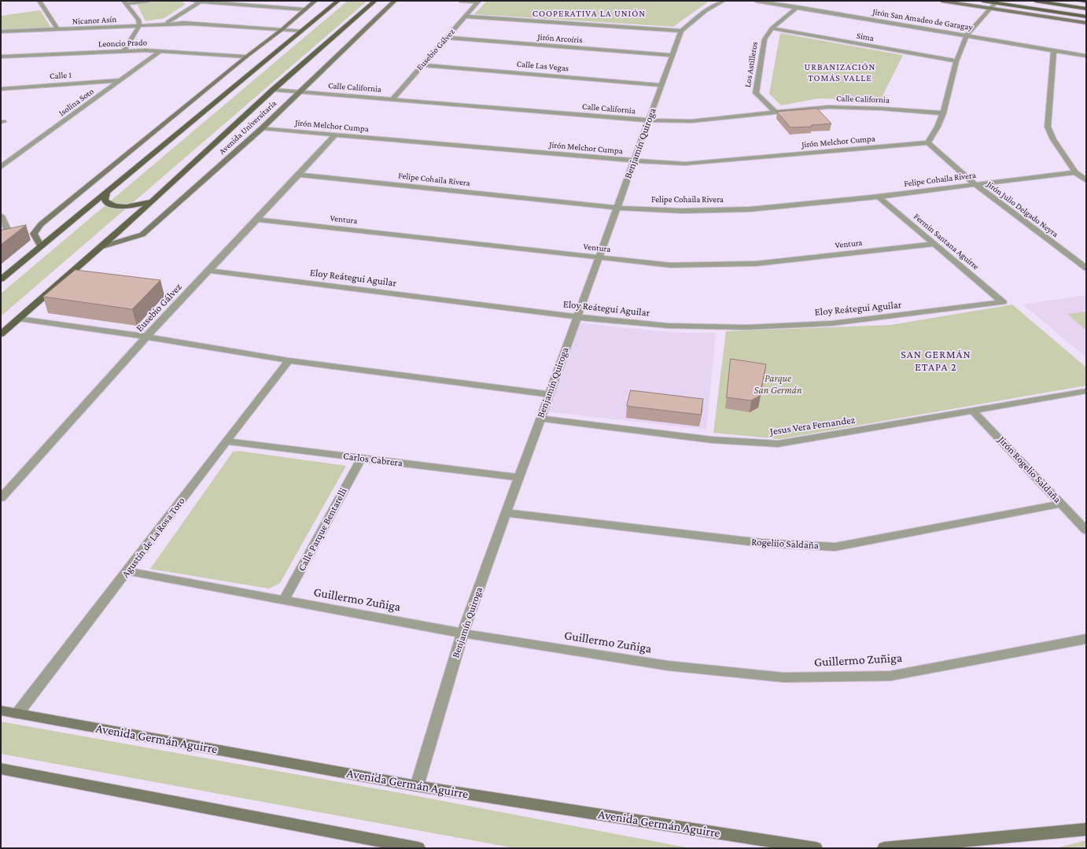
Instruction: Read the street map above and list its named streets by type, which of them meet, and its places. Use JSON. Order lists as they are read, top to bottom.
{
  "streets": {
    "main road": ["Avenida Universitaria", "Avenida Germán Aguirre"],
    "street": [
      "Jirón San Amadeo de Garagay",
      "Nicanor Asín",
      "Sima",
      "Jirón Arcoíris",
      "Leoncio Prado",
      "Eusebio Gálvez",
      "Los Astilleros",
      "Calle Las Vegas",
      "Calle 1",
      "Calle California",
      "Isolina Soto",
      "Jirón Melchor Cumpa",
      "Benjamín Quiroga",
      "Felipe Cohaila Rivera",
      "Jirón Julio Delgado Neyra",
      "Ventura",
      "Fermin Santana Aguirre",
      "Eloy Reátegui Aguilar",
      "Jesus Vera Fernandez",
      "Carlos Cabrera",
      "Jirón Rogelio Saldaña",
      "Calle Parque Bentarelli",
      "Agustín de La Rosa Toro",
      "Rogeliio Saldaña",
      "Guillermo Zuñiga"
    ]
  },
  "crossings": [
    ["Jirón San Amadeo de Garagay", "Los Astilleros"],
    ["Sima", "Los Astilleros"],
    ["Jirón Arcoíris", "Eusebio Gálvez"],
    ["Jirón Arcoíris", "Benjamín Quiroga"],
    ["Leoncio Prado", "Isolina Soto"],
    ["Eusebio Gálvez", "Calle Las Vegas"],
    ["Eusebio Gálvez", "Calle California"],
    ["Eusebio Gálvez", "Jirón Melchor Cumpa"],
    ["Eusebio Gálvez", "Felipe Cohaila Rivera"],
    ["Eusebio Gálvez", "Ventura"],
    ["Eusebio Gálvez", "Eloy Reátegui Aguilar"],
    ["Los Astilleros", "Calle California"],
    ["Calle Las Vegas", "Benjamín Quiroga"],
    ["Calle 1", "Isolina Soto"],
    ["Calle California", "Avenida Universitaria"],
    ["Calle California", "Benjamín Quiroga"],
    ["Jirón Melchor Cumpa", "Avenida Universitaria"],
    ["Jirón Melchor Cumpa", "Benjamín Quiroga"],
    ["Jirón Melchor Cumpa", "Jirón Julio Delgado Neyra"],
    ["Benjamín Quiroga", "Felipe Cohaila Rivera"],
    ["Benjamín Quiroga", "Ventura"],
    ["Benjamín Quiroga", "Eloy Reátegui Aguilar"],
    ["Benjamín Quiroga", "Jesus Vera Fernandez"],
    ["Benjamín Quiroga", "Carlos Cabrera"],
    ["Benjamín Quiroga", "Rogeliio Saldaña"],
    ["Benjamín Quiroga", "Guillermo Zuñiga"],
    ["Benjamín Quiroga", "Avenida Germán Aguirre"],
    ["Felipe Cohaila Rivera", "Jirón Julio Delgado Neyra"],
    ["Felipe Cohaila Rivera", "Fermin Santana Aguirre"],
    ["Ventura", "Fermin Santana Aguirre"],
    ["Fermin Santana Aguirre", "Eloy Reátegui Aguilar"],
    ["Jesus Vera Fernandez", "Jirón Rogelio Saldaña"],
    ["Carlos Cabrera", "Calle Parque Bentarelli"],
    ["Carlos Cabrera", "Agustín de La Rosa Toro"],
    ["Jirón Rogelio Saldaña", "Rogeliio Saldaña"],
    ["Calle Parque Bentarelli", "Guillermo Zuñiga"],
    ["Agustín de La Rosa Toro", "Guillermo Zuñiga"],
    ["Agustín de La Rosa Toro", "Avenida Germán Aguirre"]
  ],
  "districts": ["COOPERATIVA LA UNIÓN", "URBANIZACIÓN TOMÁS VALLE", "SAN GERMÁN ETAPA 2"],
  "parks": ["Parque San Germán"]
}
